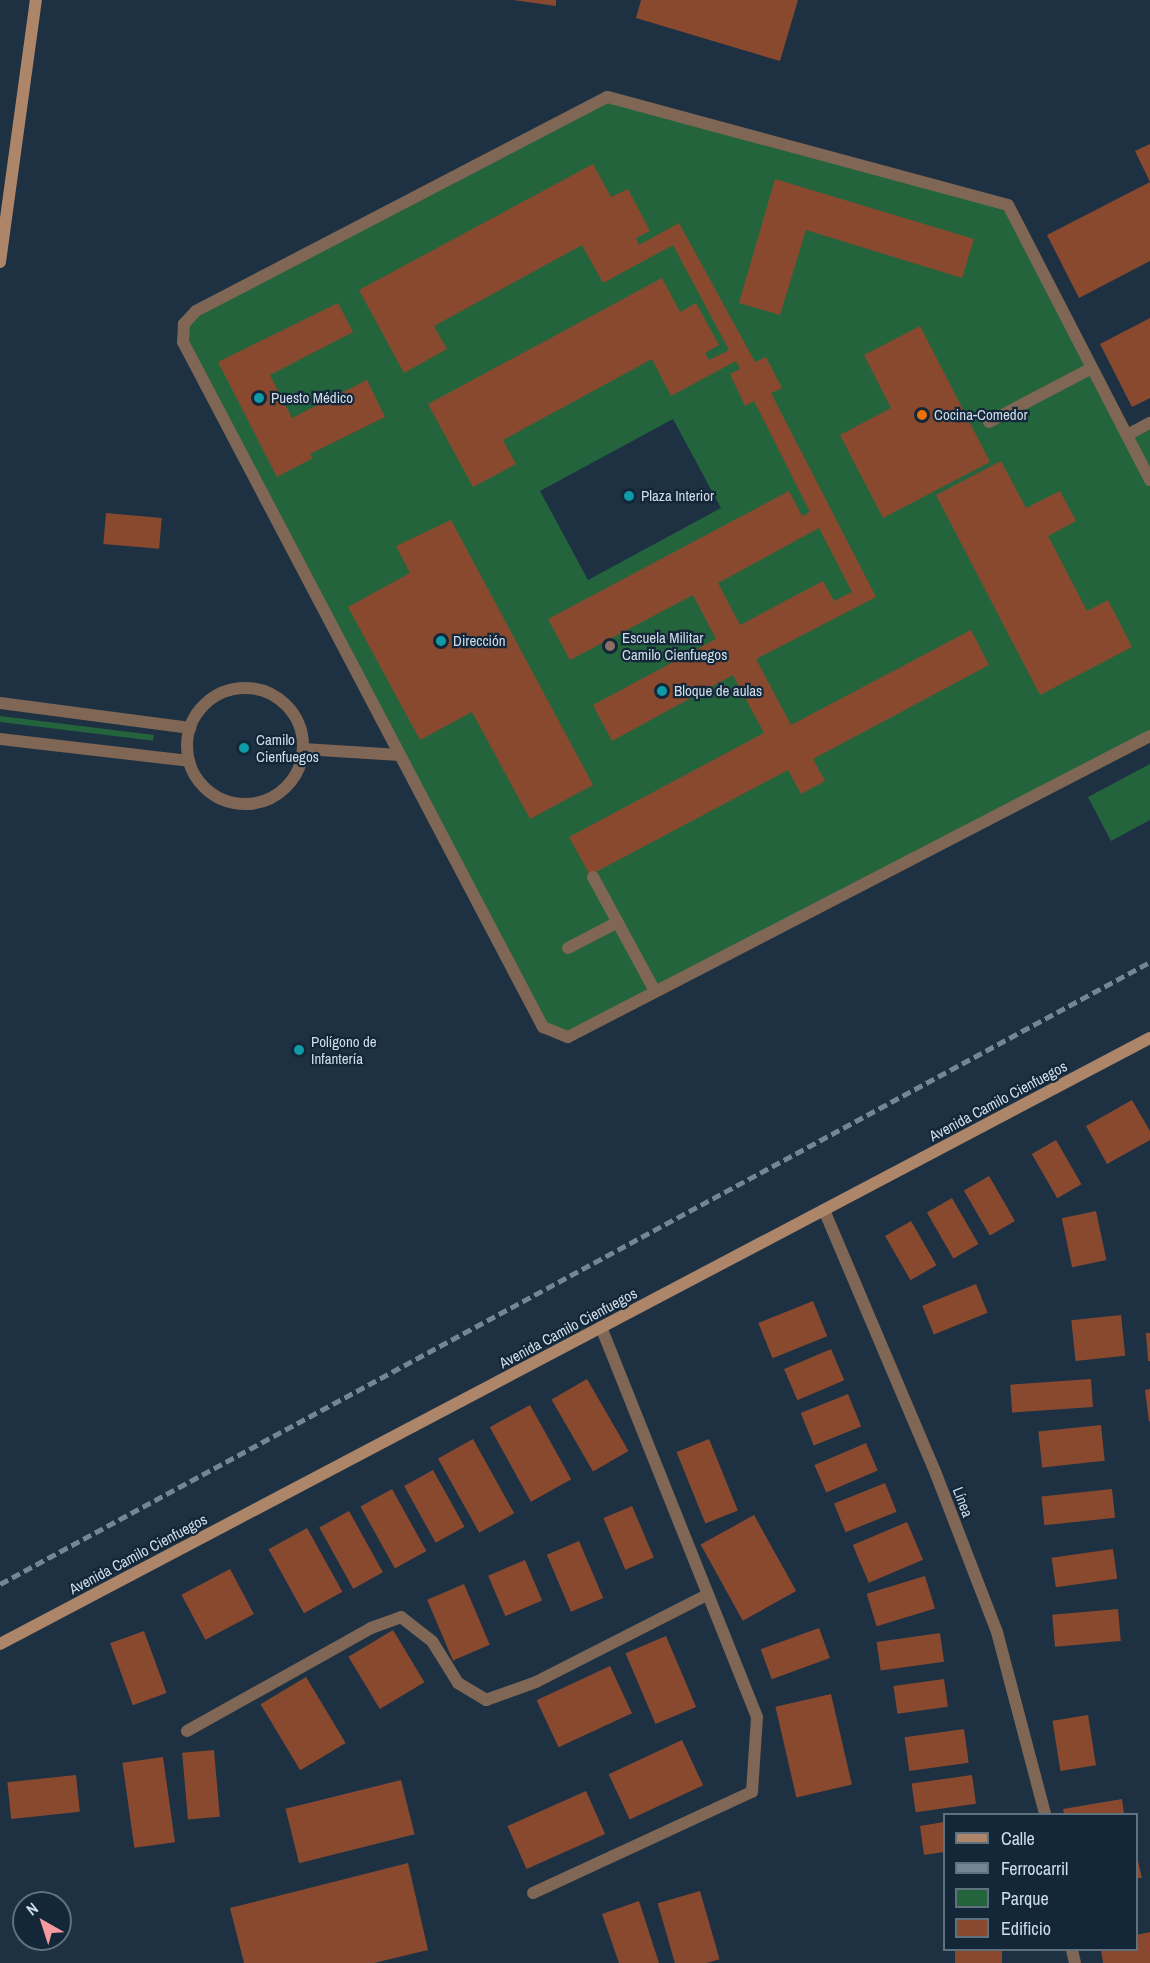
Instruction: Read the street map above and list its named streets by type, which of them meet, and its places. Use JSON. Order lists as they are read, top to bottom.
{
  "streets": {
    "street": ["Avenida Camilo Cienfuegos", "Línea"]
  },
  "crossings": [
    ["Avenida Camilo Cienfuegos", "Línea"]
  ],
  "places": [
    "Puesto Médico",
    "Cocina-Comedor",
    "Plaza Interior",
    "Dirección",
    "Escuela Militar Camilo Cienfuegos",
    "Bloque de aulas",
    "Camilo Cienfuegos",
    "Polígono de Infantería"
  ],
  "legend": [
    "Calle",
    "Ferrocarril",
    "Parque",
    "Edificio"
  ],
  "north": "top left"
}
